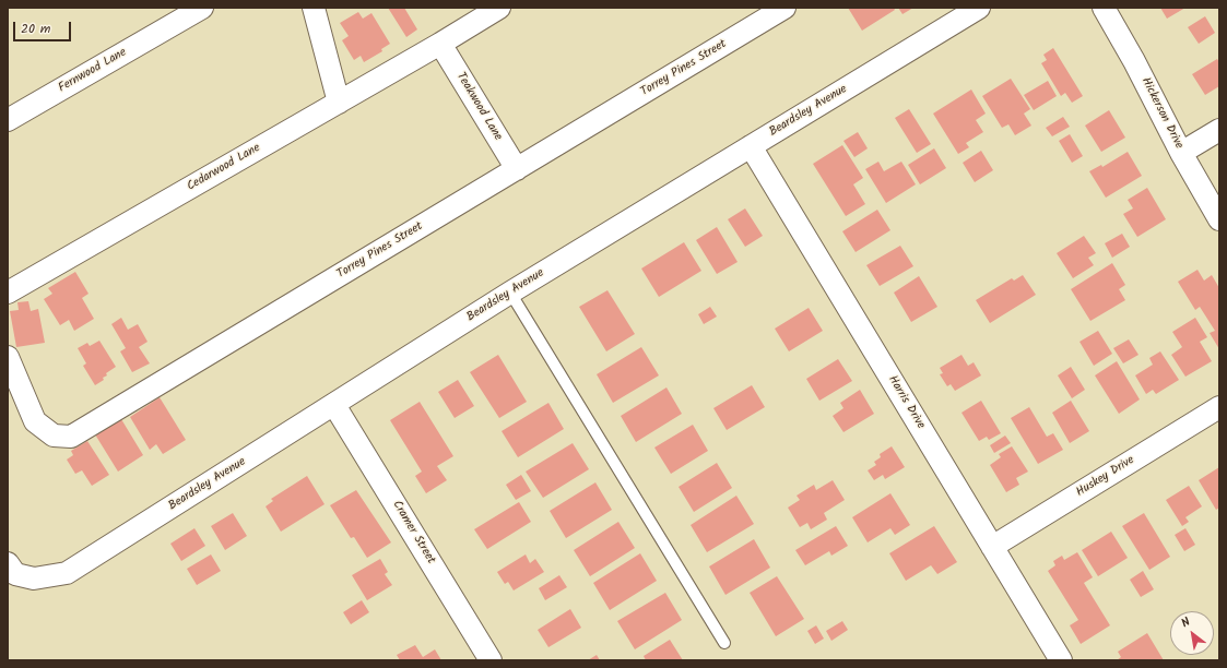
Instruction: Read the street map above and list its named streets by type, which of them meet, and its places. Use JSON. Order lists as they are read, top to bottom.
{
  "streets": {
    "street": [
      "Torrey Pines Street",
      "Fernwood Lane",
      "Teakwood Lane",
      "Beardsley Avenue",
      "Hickerson Drive",
      "Cedarwood Lane",
      "Harris Drive",
      "Huskey Drive",
      "Cramer Street"
    ]
  },
  "crossings": [
    ["Torrey Pines Street", "Teakwood Lane"],
    ["Teakwood Lane", "Cedarwood Lane"],
    ["Beardsley Avenue", "Harris Drive"],
    ["Beardsley Avenue", "Cramer Street"],
    ["Harris Drive", "Huskey Drive"]
  ],
  "scale_bar": "20 m",
  "north": "top left"
}
